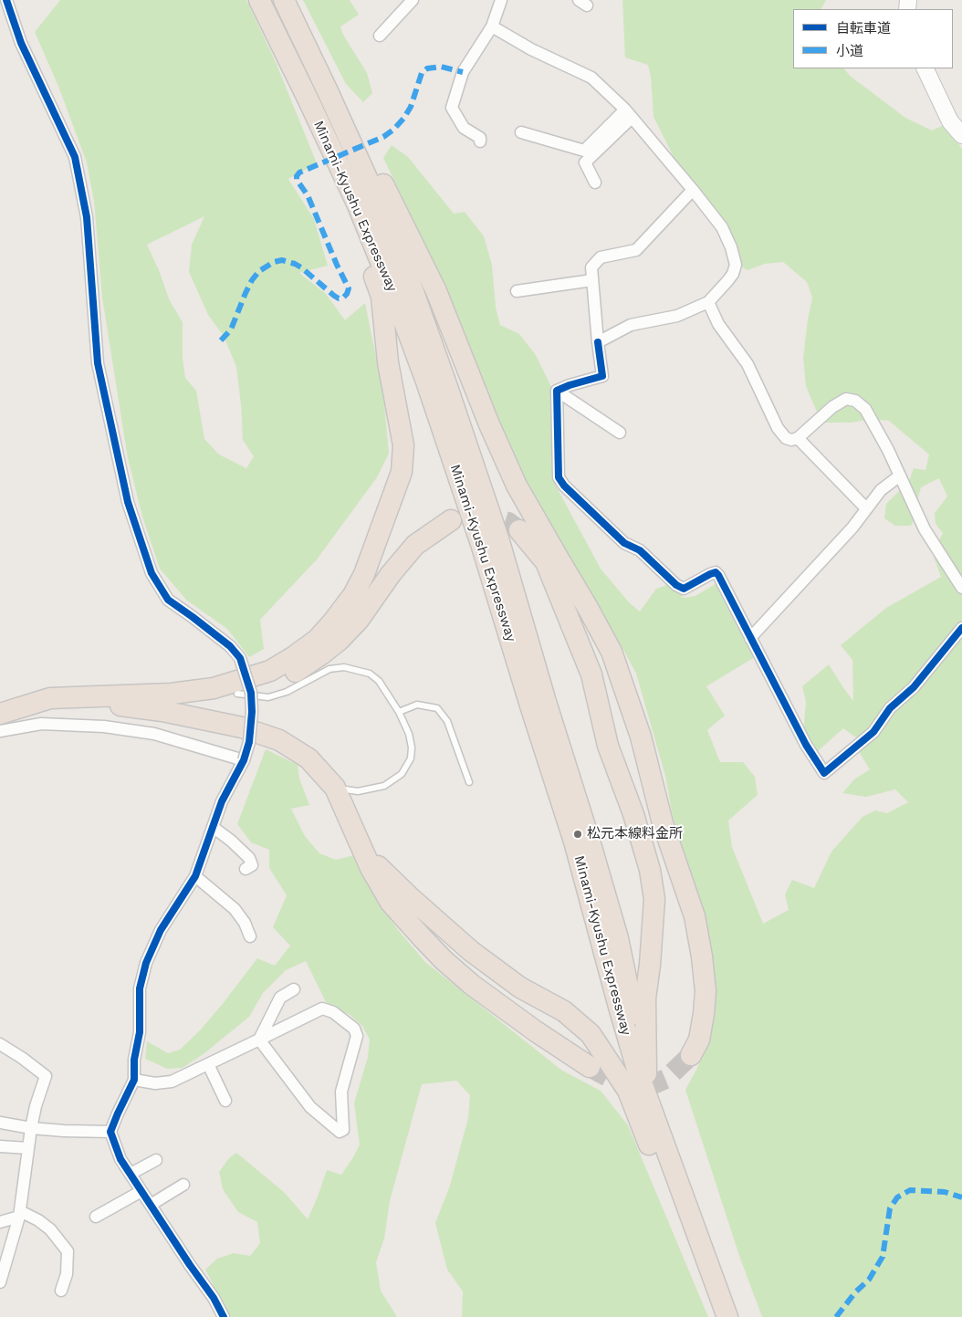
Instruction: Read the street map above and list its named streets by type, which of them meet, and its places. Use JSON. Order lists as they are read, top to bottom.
{
  "streets": {
    "highway": ["Minami-Kyushu Expressway"]
  },
  "places": ["松元本線料金所"],
  "legend": ["自転車道", "小道"]
}
